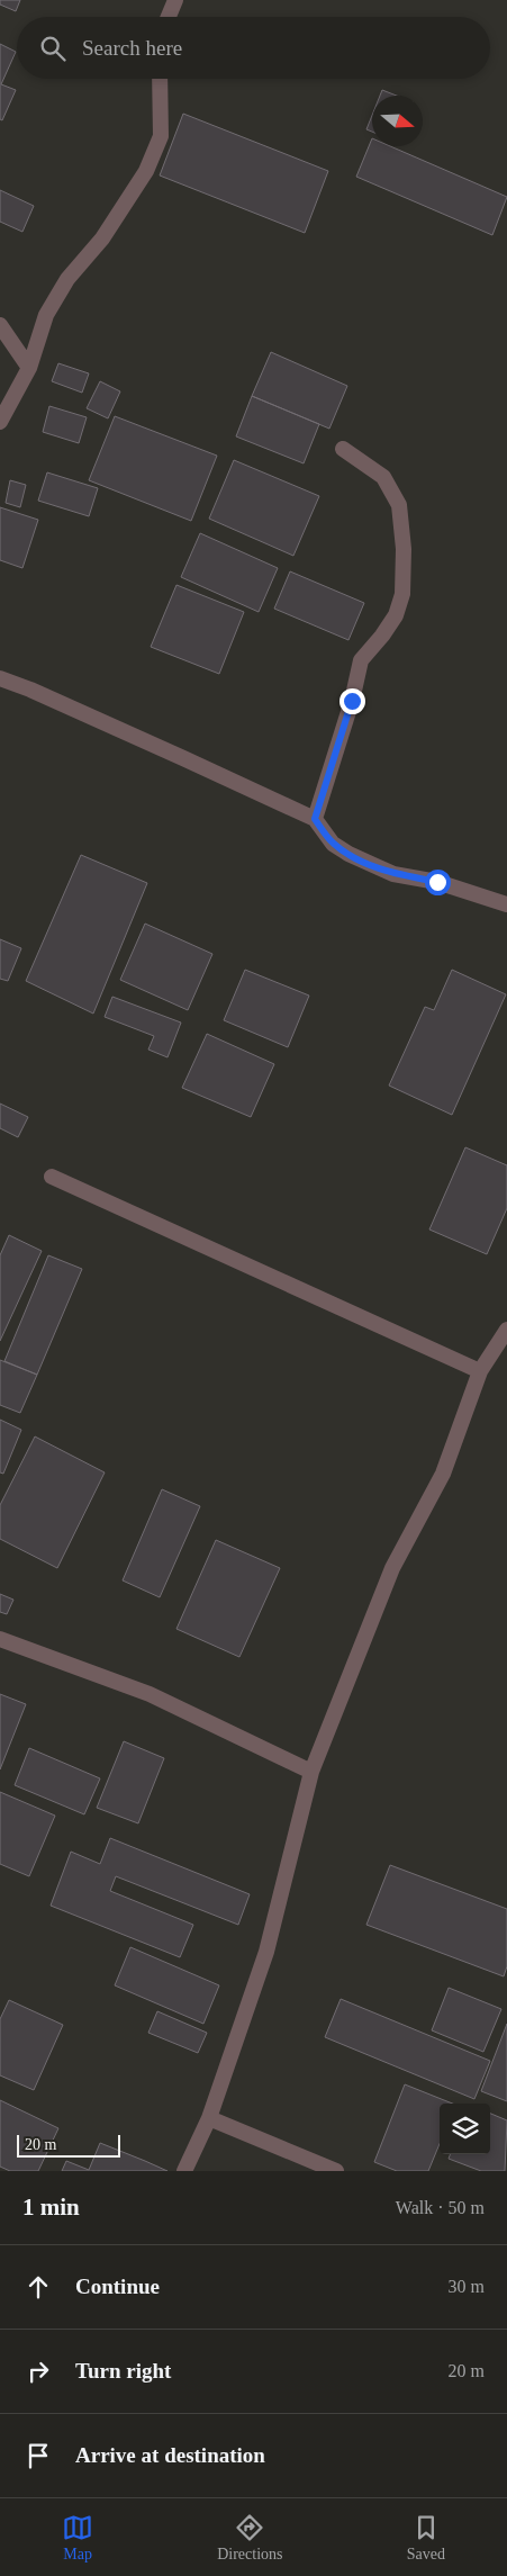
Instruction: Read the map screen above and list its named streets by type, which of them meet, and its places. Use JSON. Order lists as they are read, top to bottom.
{
  "scale_bar": "20 m",
  "north": "right",
  "page": {
    "search": "Search here",
    "scale": "20 m",
    "heading": ["1 min", "Walk · 50 m"],
    "list": [
      ["Continue", "30 m"],
      ["Turn right", "20 m"],
      "Arrive at destination"
    ],
    "nav": ["Map", "Directions", "Saved"]
  }
}
